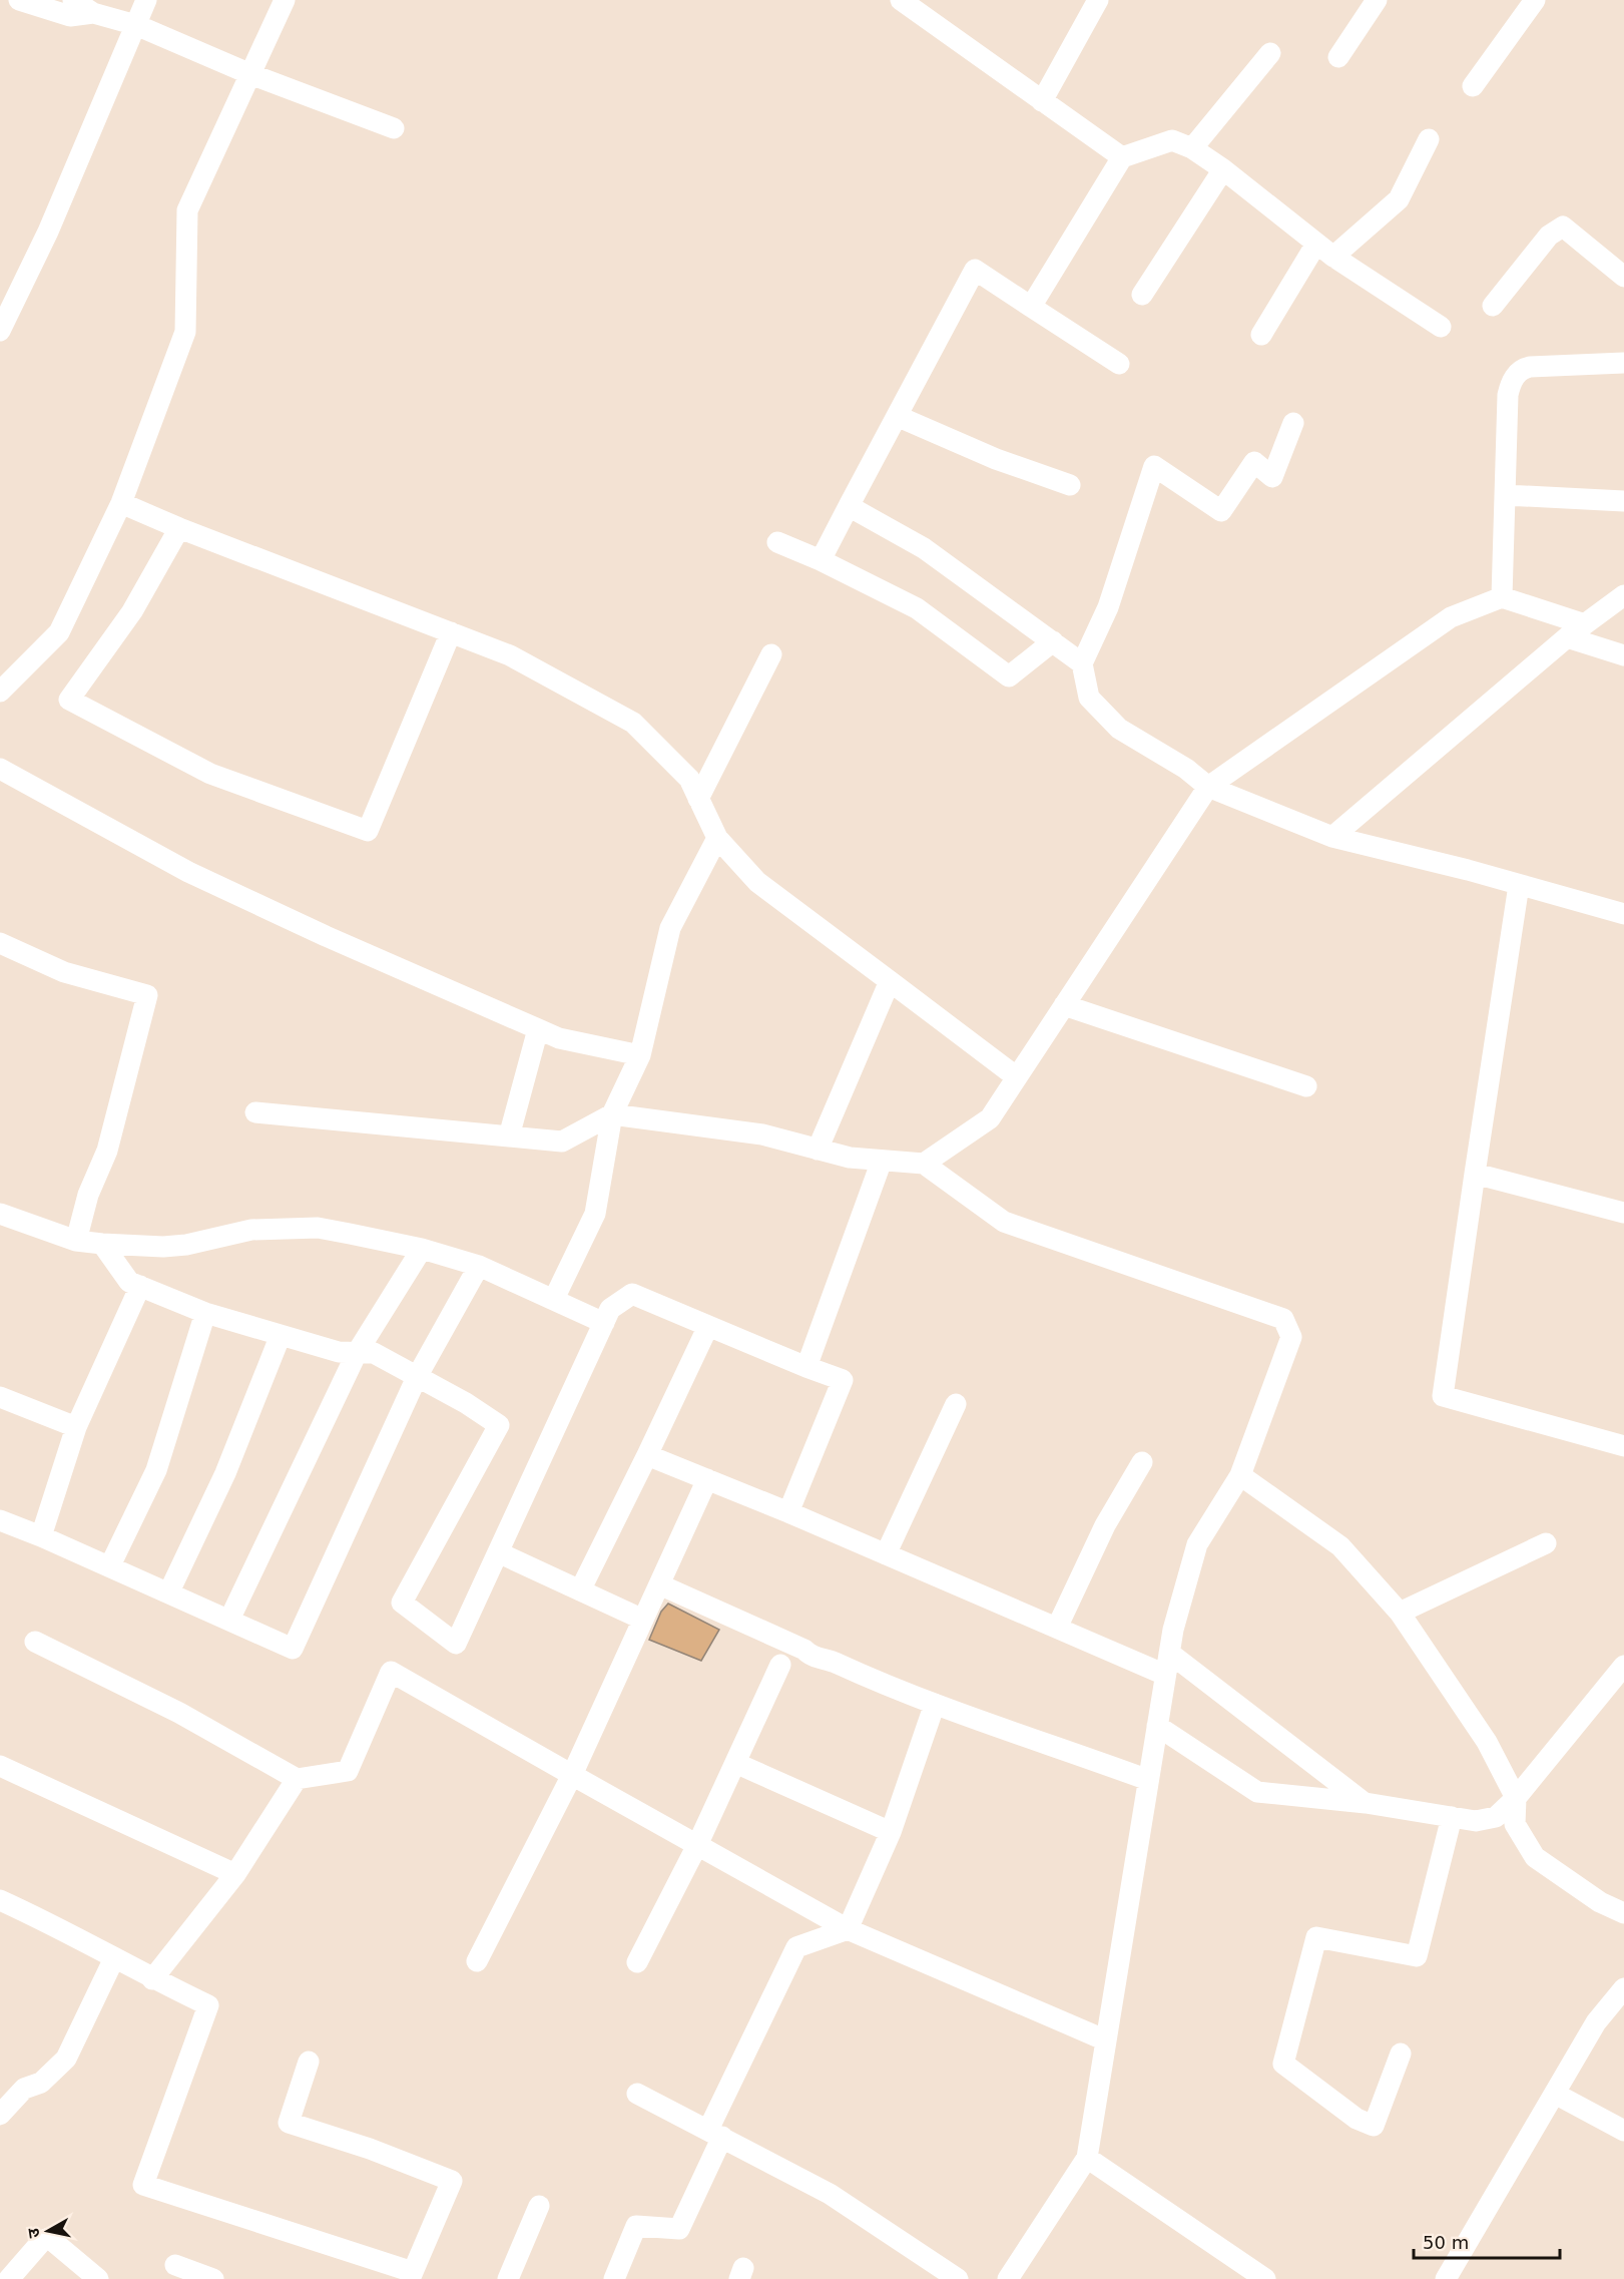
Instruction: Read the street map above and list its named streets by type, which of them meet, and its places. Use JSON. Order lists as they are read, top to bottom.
{
  "scale_bar": "50 m",
  "north": "left"
}
